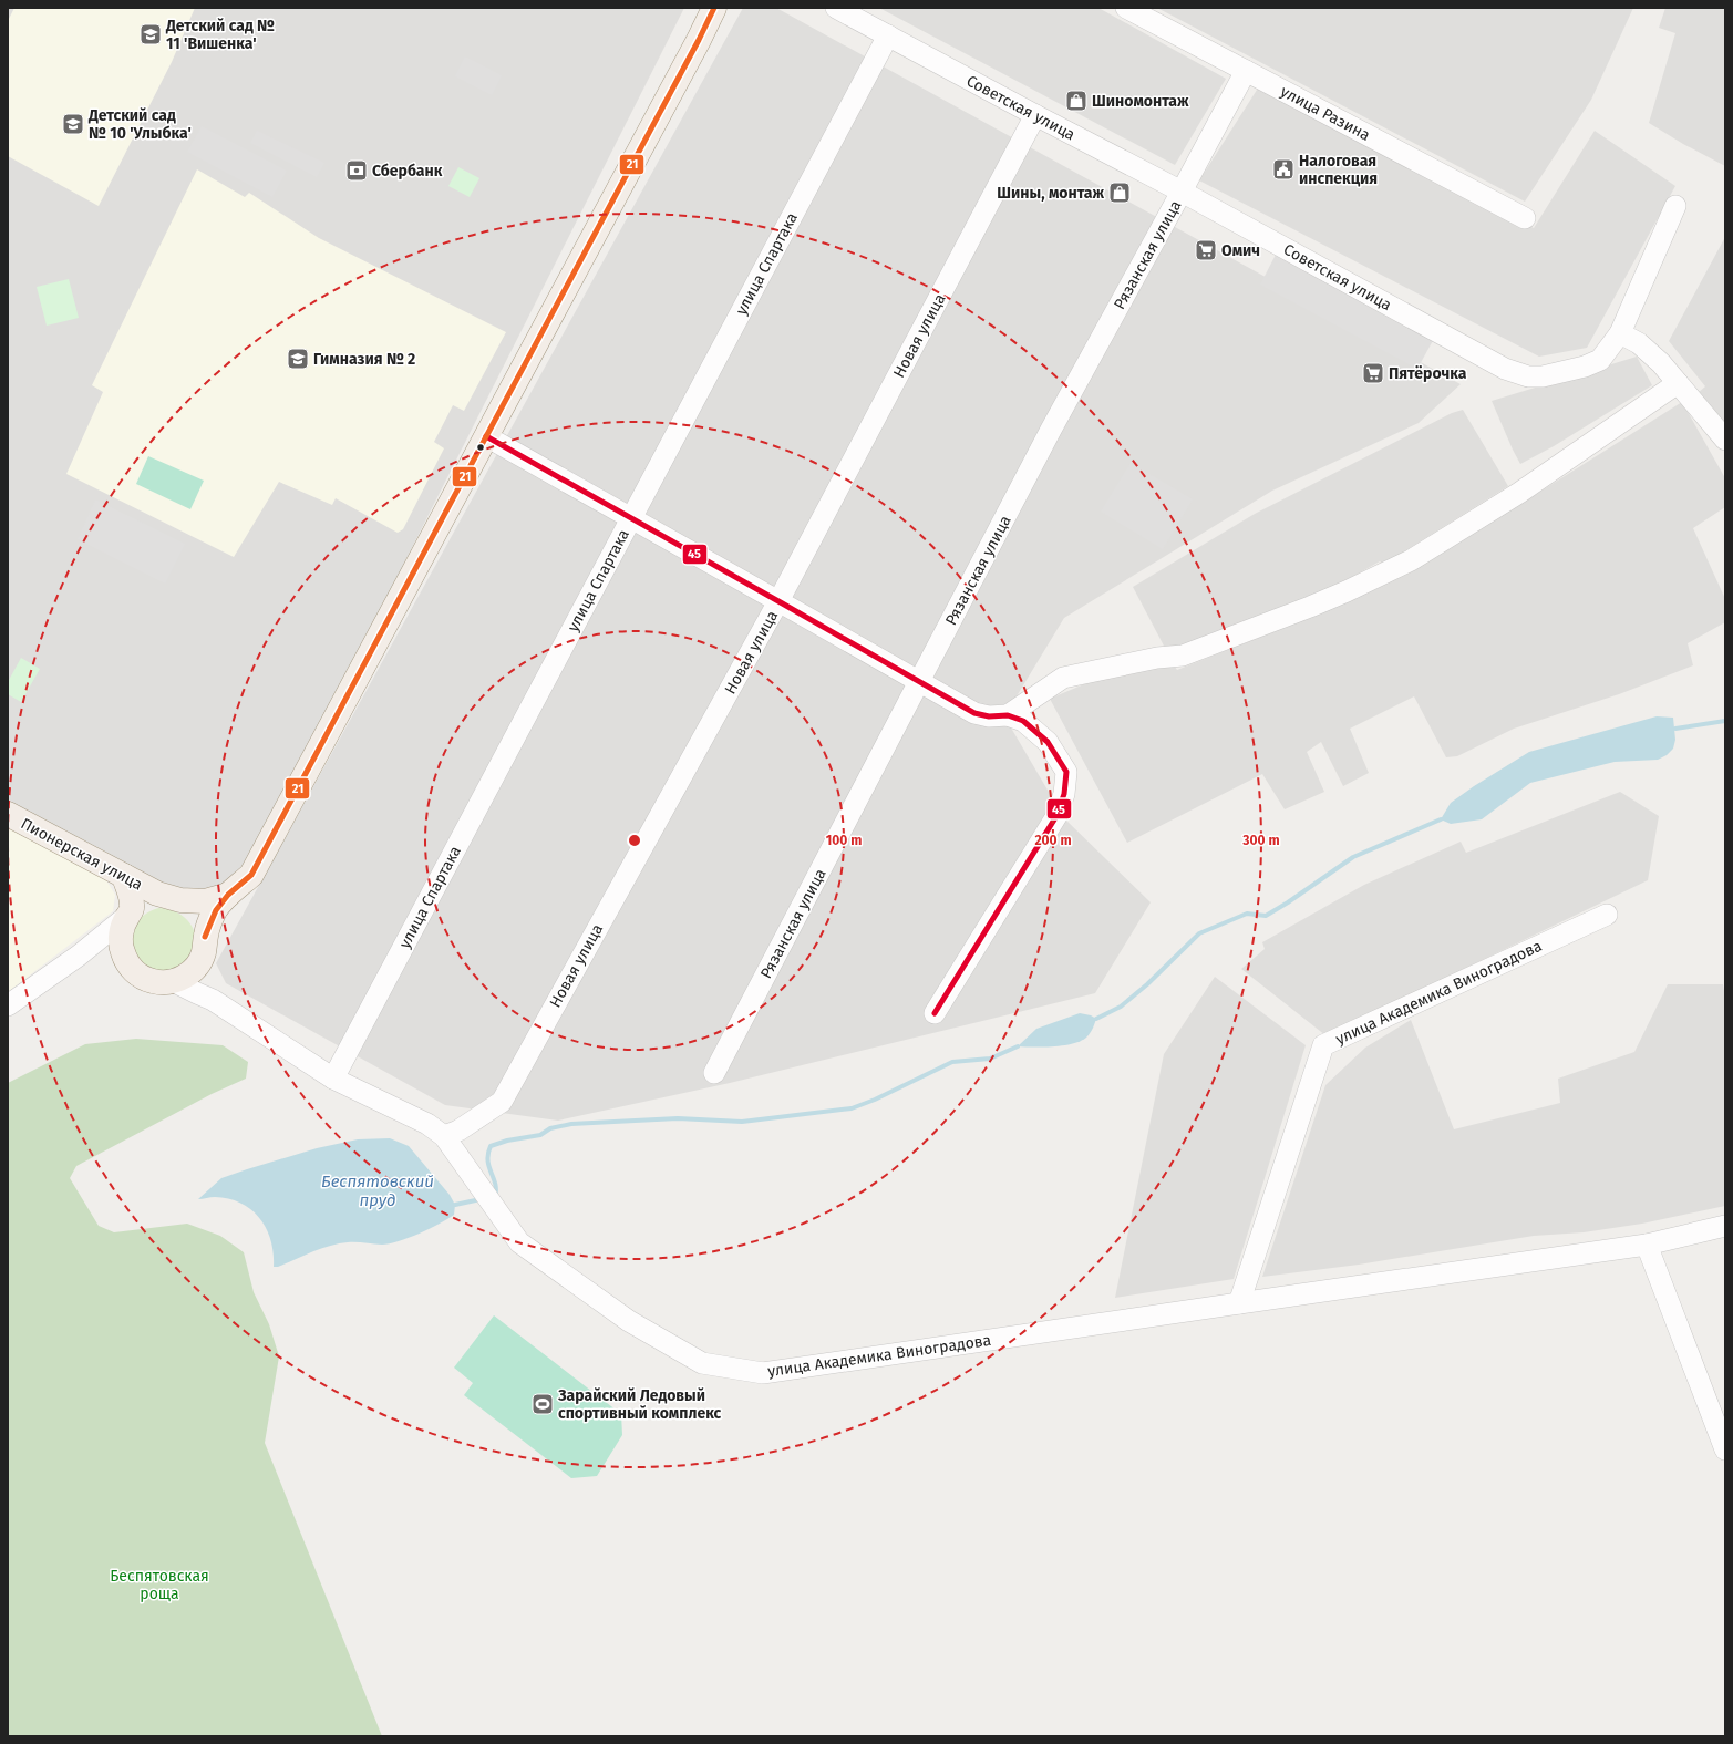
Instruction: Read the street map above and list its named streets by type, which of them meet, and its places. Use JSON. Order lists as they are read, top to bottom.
{
  "streets": {
    "main road": ["Пионерская улица"],
    "street": [
      "Советская улица",
      "улица Разина",
      "Рязанская улица",
      "улица Спартака",
      "Новая улица",
      "улица Академика Виноградова"
    ]
  },
  "crossings": [
    ["Советская улица", "Рязанская улица"],
    ["Советская улица", "улица Спартака"],
    ["Советская улица", "Новая улица"],
    ["улица Разина", "Рязанская улица"],
    ["улица Спартака", "улица Академика Виноградова"],
    ["Новая улица", "улица Академика Виноградова"],
    ["Пионерская улица", "улица Академика Виноградова"]
  ],
  "water": ["Беспятовский пруд"],
  "parks": ["Беспятовская роща"],
  "places": {
    "school or university": ["Детский сад № 11 'Вишенка'", "Детский сад № 10 'Улыбка'", "Гимназия № 2"],
    "shop": ["Шиномонтаж", "Шины, монтаж"],
    "public building": ["Налоговая инспекция"],
    "bank": ["Сбербанк"],
    "supermarket": ["Омич", "Пятёрочка"],
    "sports": ["Зарайский Ледовый спортивный комплекс"]
  },
  "lines": ["transit line 21", "transit line 45"],
  "rings": ["100 m", "200 m", "300 m"]
}
